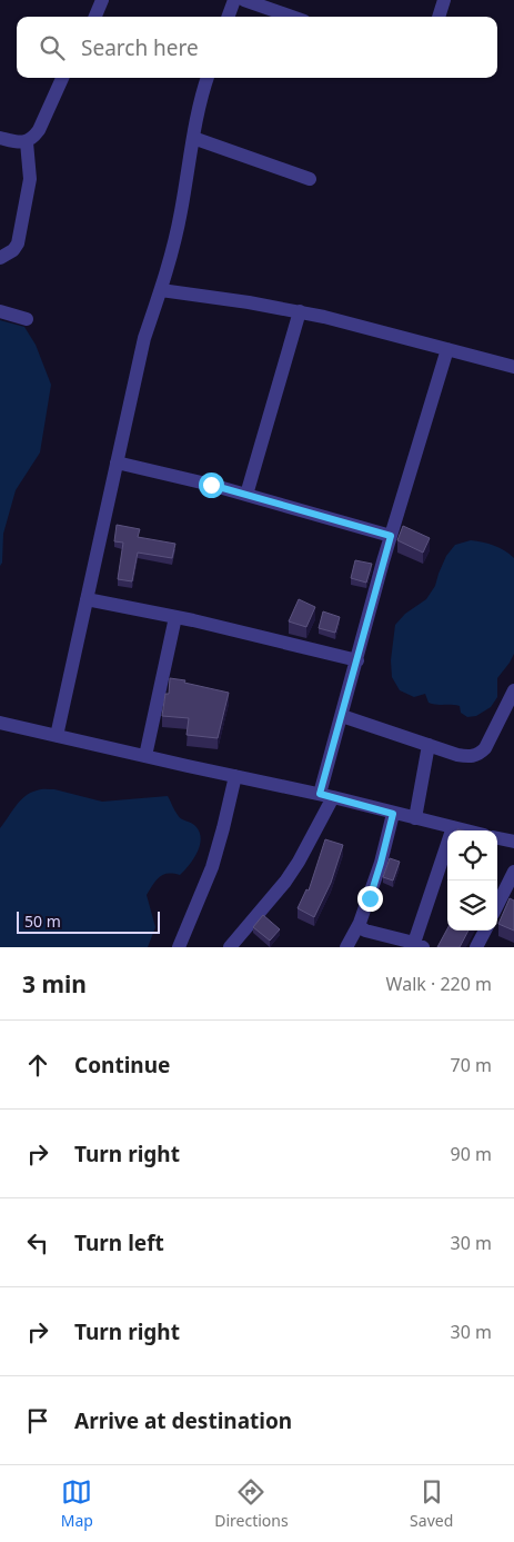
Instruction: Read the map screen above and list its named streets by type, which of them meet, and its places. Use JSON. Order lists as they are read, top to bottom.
{
  "scale_bar": "50 m",
  "page": {
    "search": "Search here",
    "scale": "50 m",
    "heading": ["3 min", "Walk · 220 m"],
    "list": [
      ["Continue", "70 m"],
      ["Turn right", "90 m"],
      ["Turn left", "30 m"],
      ["Turn right", "30 m"],
      "Arrive at destination"
    ],
    "nav": ["Map", "Directions", "Saved"]
  }
}
